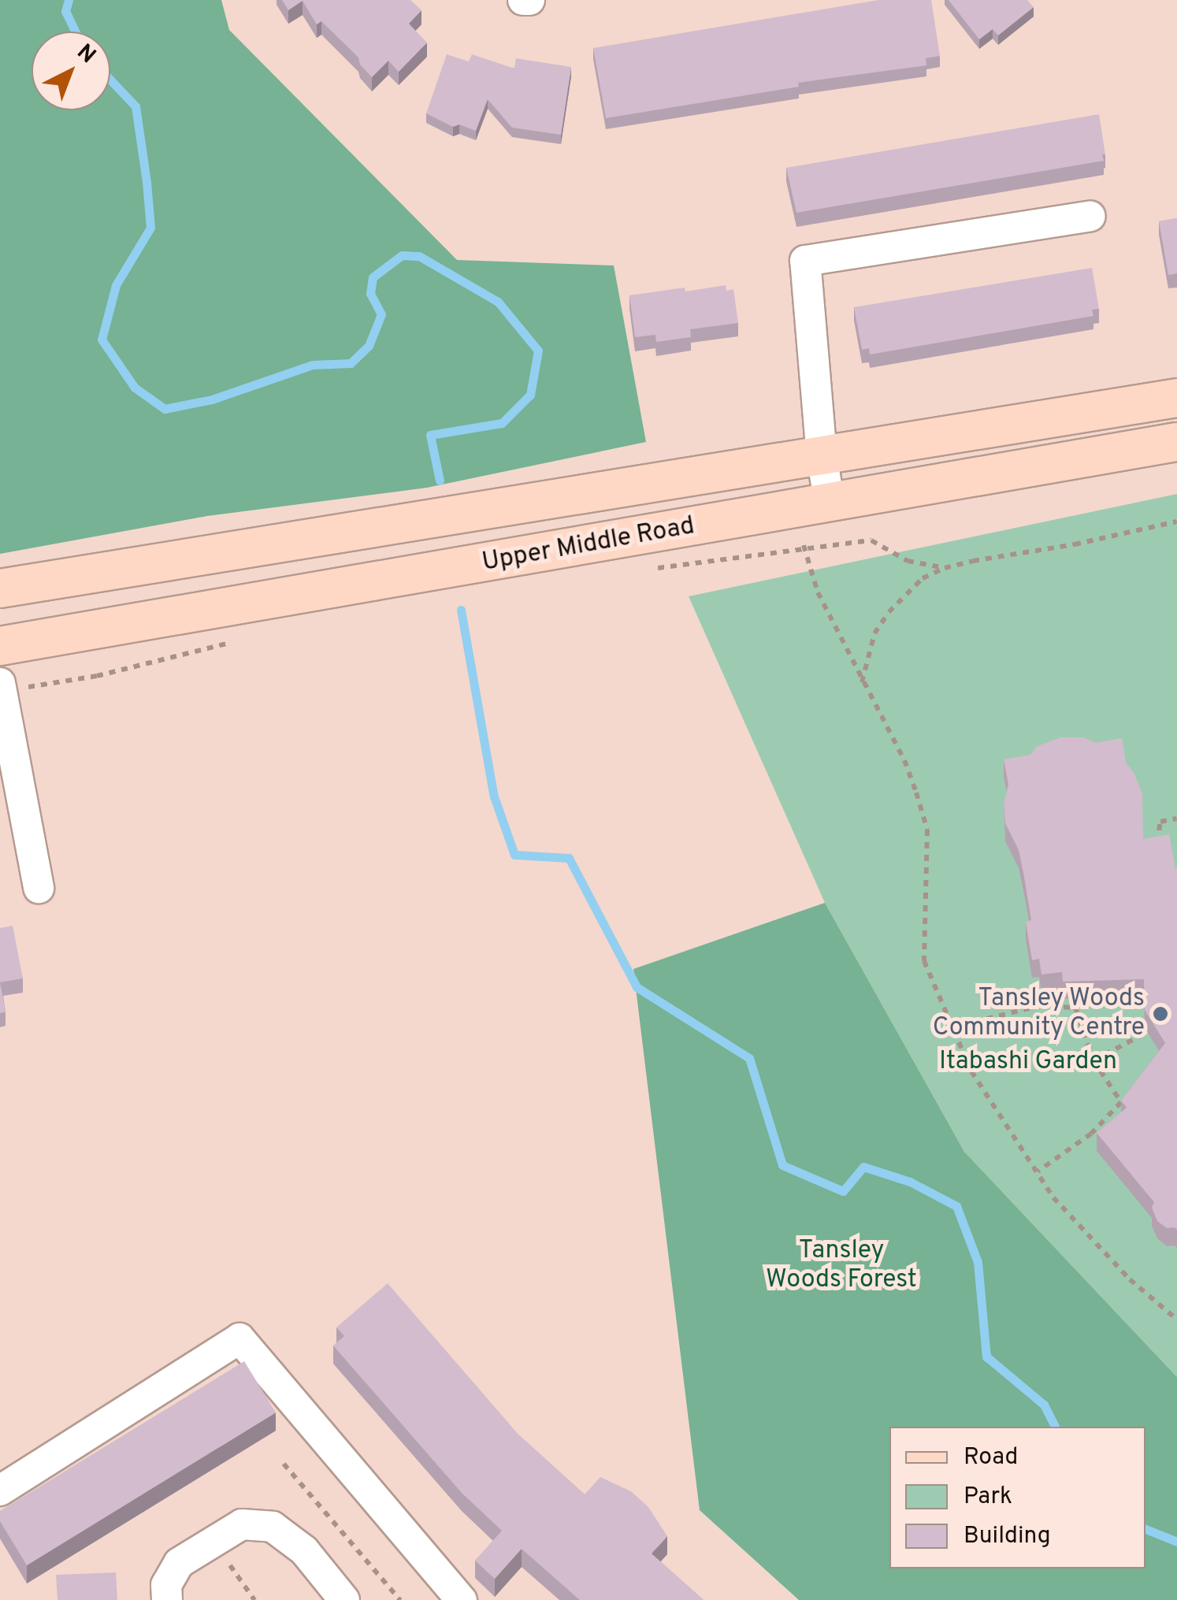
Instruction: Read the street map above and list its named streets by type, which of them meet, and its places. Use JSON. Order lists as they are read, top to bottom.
{
  "streets": {
    "main road": ["Upper Middle Road"]
  },
  "parks": ["Itabashi Garden", "Tansley Woods Forest"],
  "places": ["Tansley Woods Community Centre"],
  "legend": ["Road", "Park", "Building"],
  "north": "top right"
}
